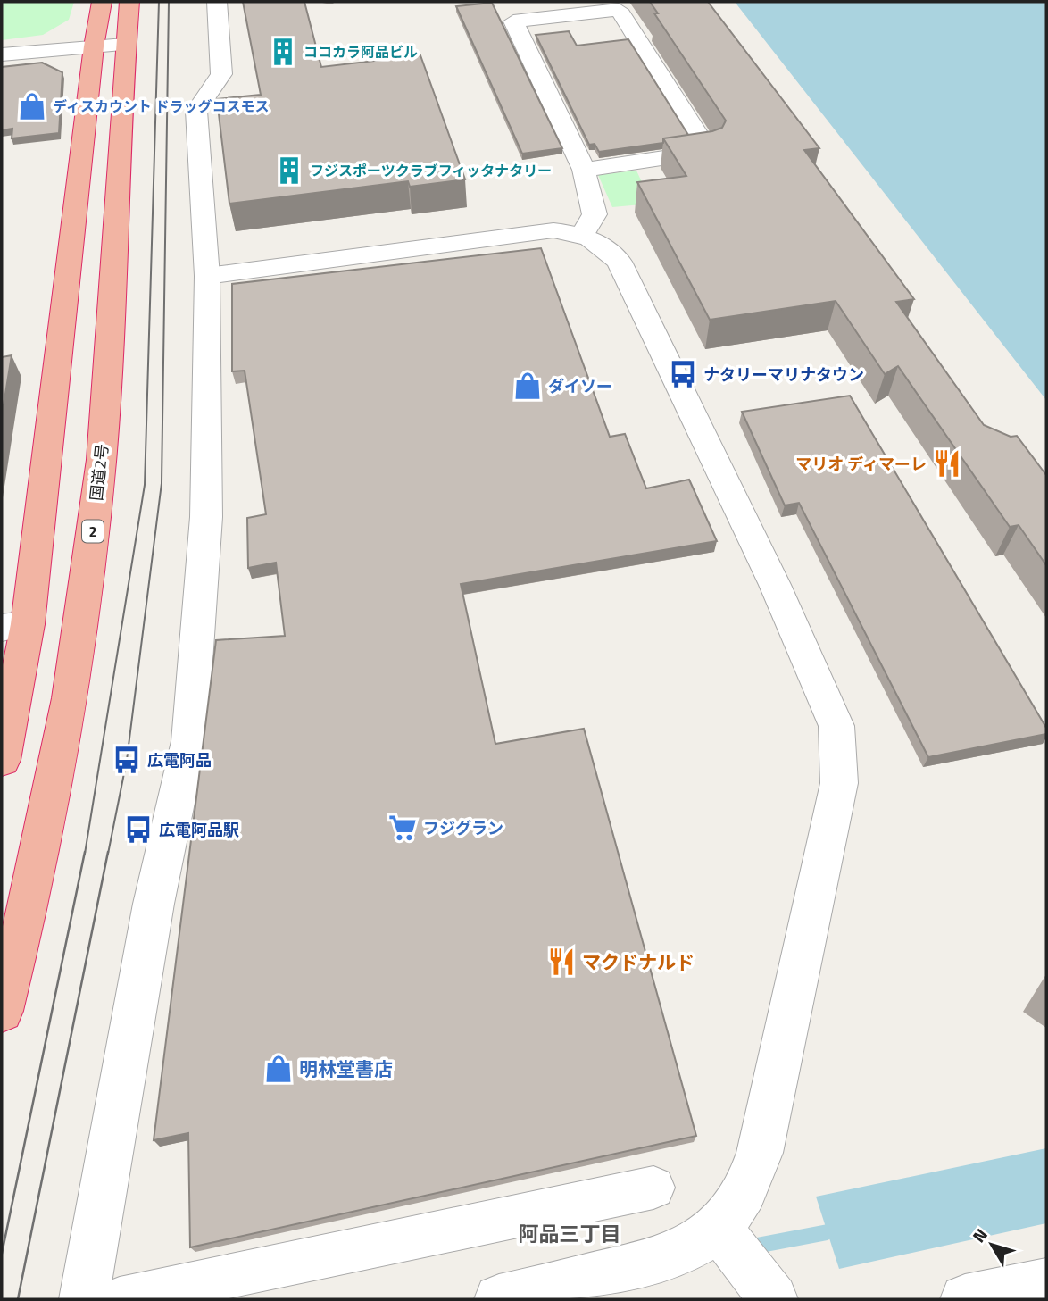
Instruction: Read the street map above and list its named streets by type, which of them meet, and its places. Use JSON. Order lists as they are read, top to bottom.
{
  "streets": {
    "highway": ["国道2号", "2"]
  },
  "districts": ["阿品三丁目"],
  "places": {
    "building": ["ココカラ阿品ビル", "フジスポーツクラブフィッタナタリー"],
    "shop": ["ディスカウント ドラッグコスモス", "ダイソー", "明林堂書店"],
    "bus stop": ["ナタリーマリナタウン", "広電阿品", "広電阿品駅"],
    "restaurant": ["マリオ ディマーレ", "マクドナルド"],
    "supermarket": ["フジグラン"]
  },
  "north": "top left"
}
